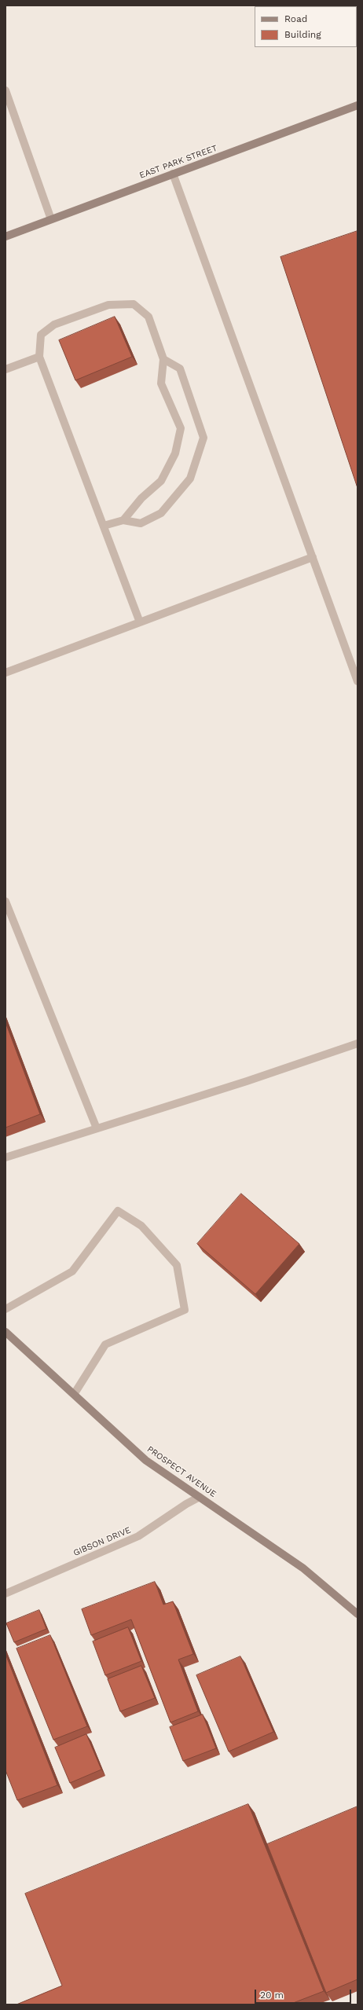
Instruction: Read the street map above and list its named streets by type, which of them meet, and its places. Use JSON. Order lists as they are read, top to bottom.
{
  "streets": {
    "street": ["EAST PARK STREET", "PROSPECT AVENUE", "GIBSON DRIVE"]
  },
  "crossings": [
    ["PROSPECT AVENUE", "GIBSON DRIVE"]
  ],
  "legend": ["Road", "Building"],
  "scale_bar": "20 m"
}
